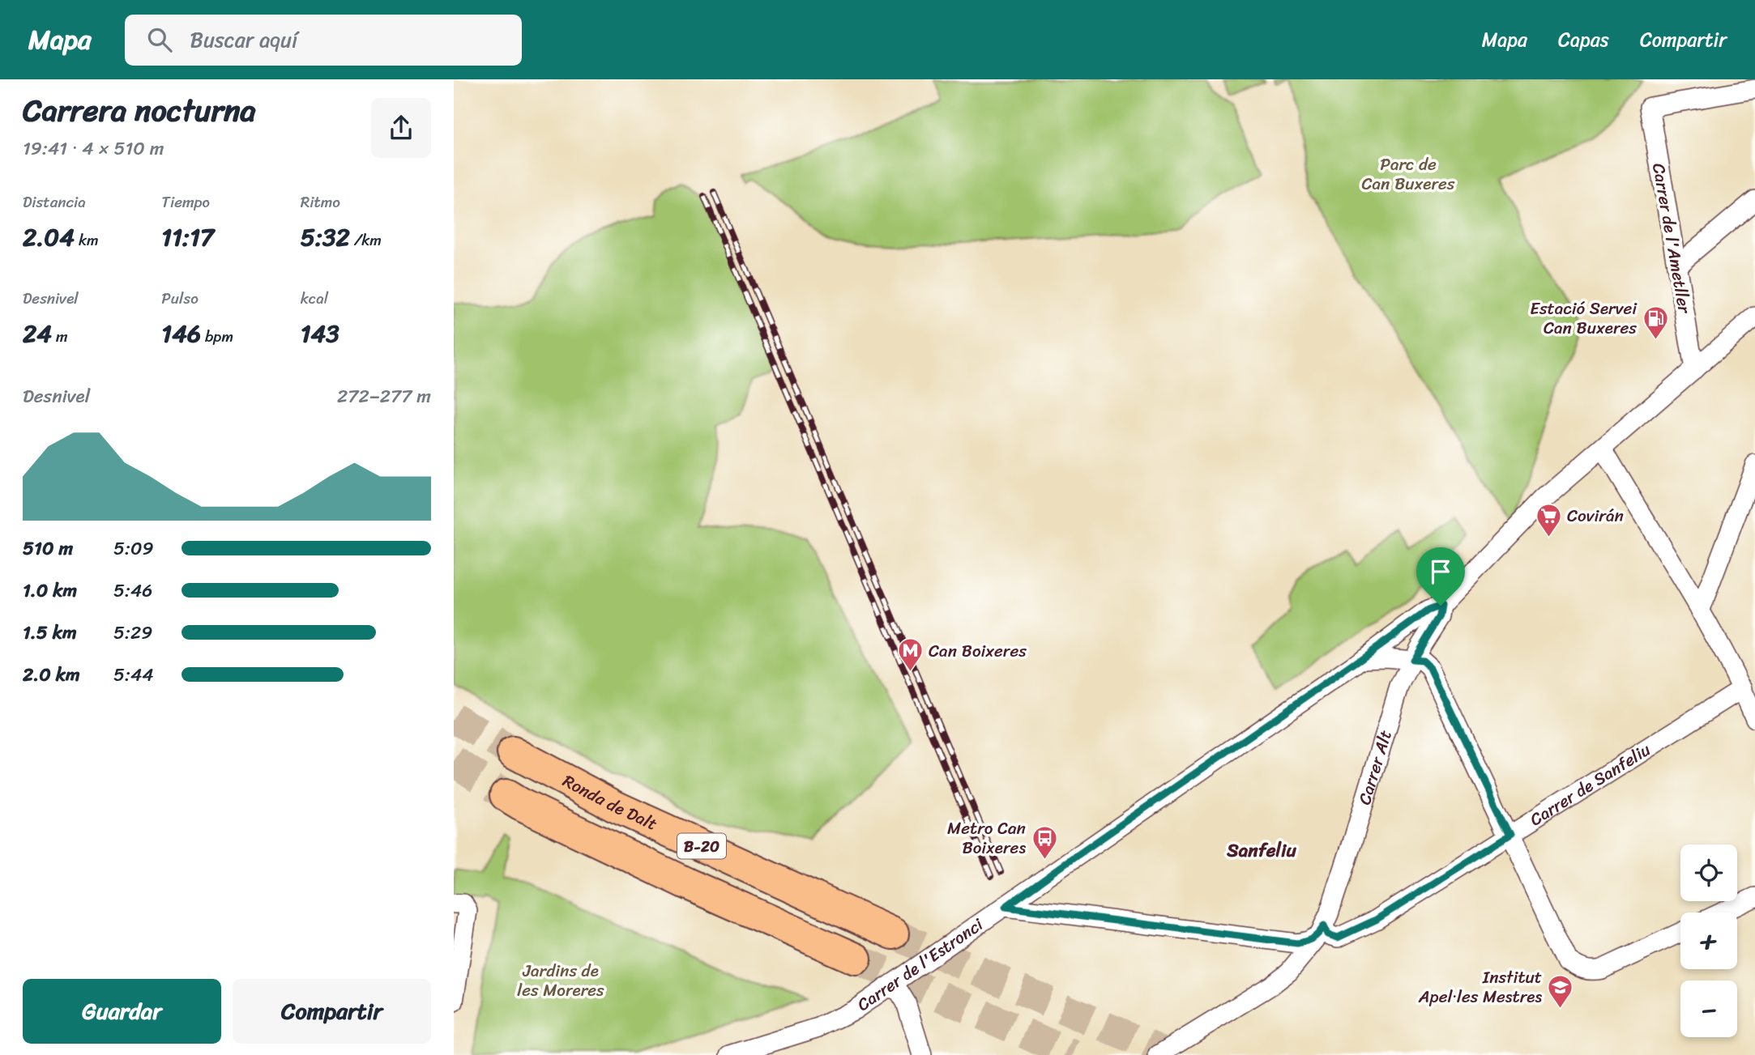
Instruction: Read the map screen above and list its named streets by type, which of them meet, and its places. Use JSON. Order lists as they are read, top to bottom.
{
  "streets": {
    "highway": ["Ronda de Dalt", "B-20"],
    "street": [
      "Carrer de l'Ametller",
      "Carrer Alt",
      "Carrer de Sanfeliu",
      "Carrer de l'Estronci"
    ]
  },
  "crossings": [
    ["Carrer de l'Ametller", "Carrer de l'Estronci"],
    ["Carrer Alt", "Carrer de Sanfeliu"],
    ["Carrer Alt", "Carrer de l'Estronci"]
  ],
  "districts": ["Sanfeliu"],
  "parks": ["Parc de Can Buxeres", "Jardins de les Moreres"],
  "places": {
    "fuel station": ["Estació Servei Can Buxeres"],
    "supermarket": ["Covirán"],
    "metro station": ["Can Boixeres"],
    "bus stop": ["Metro Can Boixeres"],
    "school or university": ["Institut Apel·les Mestres"]
  },
  "page": {
    "header": "Mapa",
    "search": "Buscar aquí",
    "nav": ["Mapa", "Capas", "Compartir"],
    "heading": ["Carrera nocturna", "19:41 · 4 × 510 m"],
    "stats": [
      ["Distancia", "2.04 km"],
      ["Tiempo", "11:17"],
      ["Ritmo", "5:32 /km"],
      ["Desnivel", "24 m"],
      ["Pulso", "146 bpm"],
      ["kcal", "143"]
    ],
    "chart": ["Desnivel", "272–277 m"],
    "list": [
      {
        "name": "510 m",
        "note": "5:09"
      },
      {
        "name": "1.0 km",
        "note": "5:46"
      },
      {
        "name": "1.5 km",
        "note": "5:29"
      },
      {
        "name": "2.0 km",
        "note": "5:44"
      }
    ],
    "map_buttons": ["+", "−"],
    "buttons": ["Guardar", "Compartir"]
  }
}
